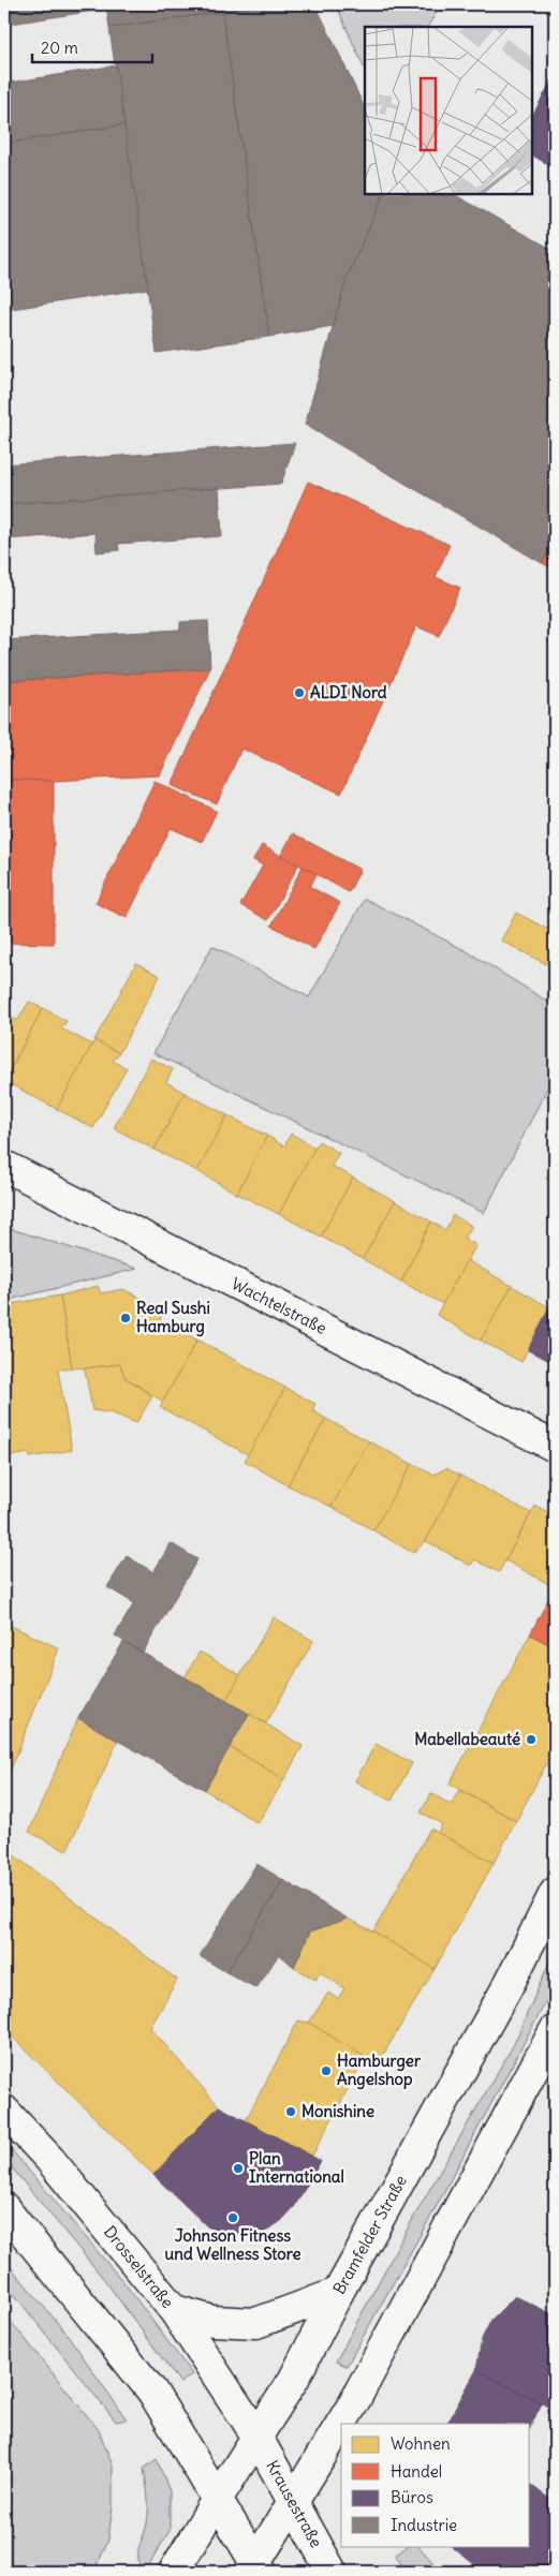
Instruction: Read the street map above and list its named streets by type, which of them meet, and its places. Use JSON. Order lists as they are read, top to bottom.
{
  "streets": {
    "main road": [
      "Wachtelstraße",
      "Bramfelder Straße",
      "Drosselstraße",
      "Krausestraße"
    ]
  },
  "crossings": [
    ["Bramfelder Straße", "Drosselstraße"],
    ["Bramfelder Straße", "Krausestraße"],
    ["Drosselstraße", "Krausestraße"]
  ],
  "places": [
    "ALDI Nord",
    "Real Sushi Hamburg",
    "Mabellabeauté",
    "Hamburger Angelshop",
    "Monishine",
    "Plan International",
    "Johnson Fitness und Wellness Store"
  ],
  "legend": [
    "Wohnen",
    "Handel",
    "Büros",
    "Industrie"
  ],
  "scale_bar": "20 m"
}
